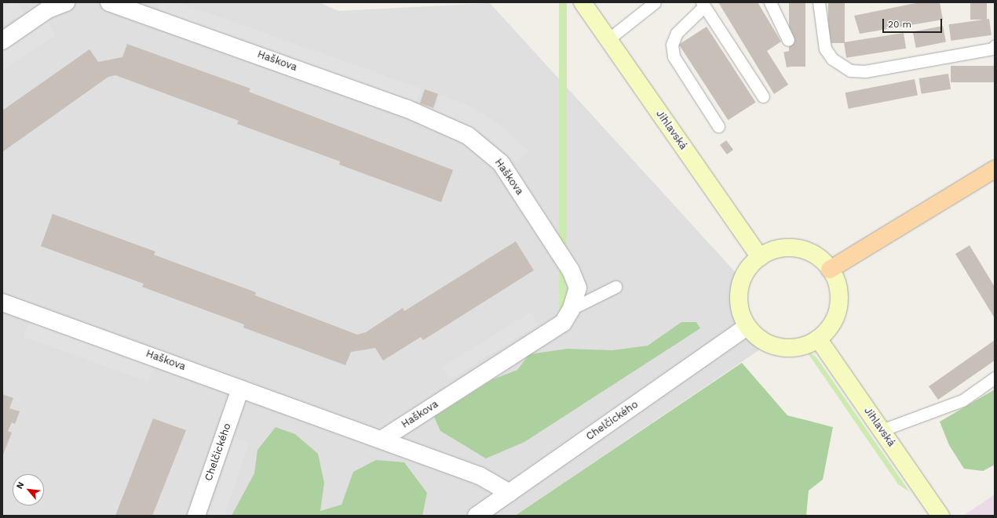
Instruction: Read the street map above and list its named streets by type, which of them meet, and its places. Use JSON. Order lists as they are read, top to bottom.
{
  "streets": {
    "main road": ["Jihlavská"],
    "street": ["Haškova", "Chelčického"]
  },
  "crossings": [
    ["Haškova", "Chelčického"],
    ["Jihlavská", "Chelčického"]
  ],
  "scale_bar": "20 m",
  "north": "top left"
}
